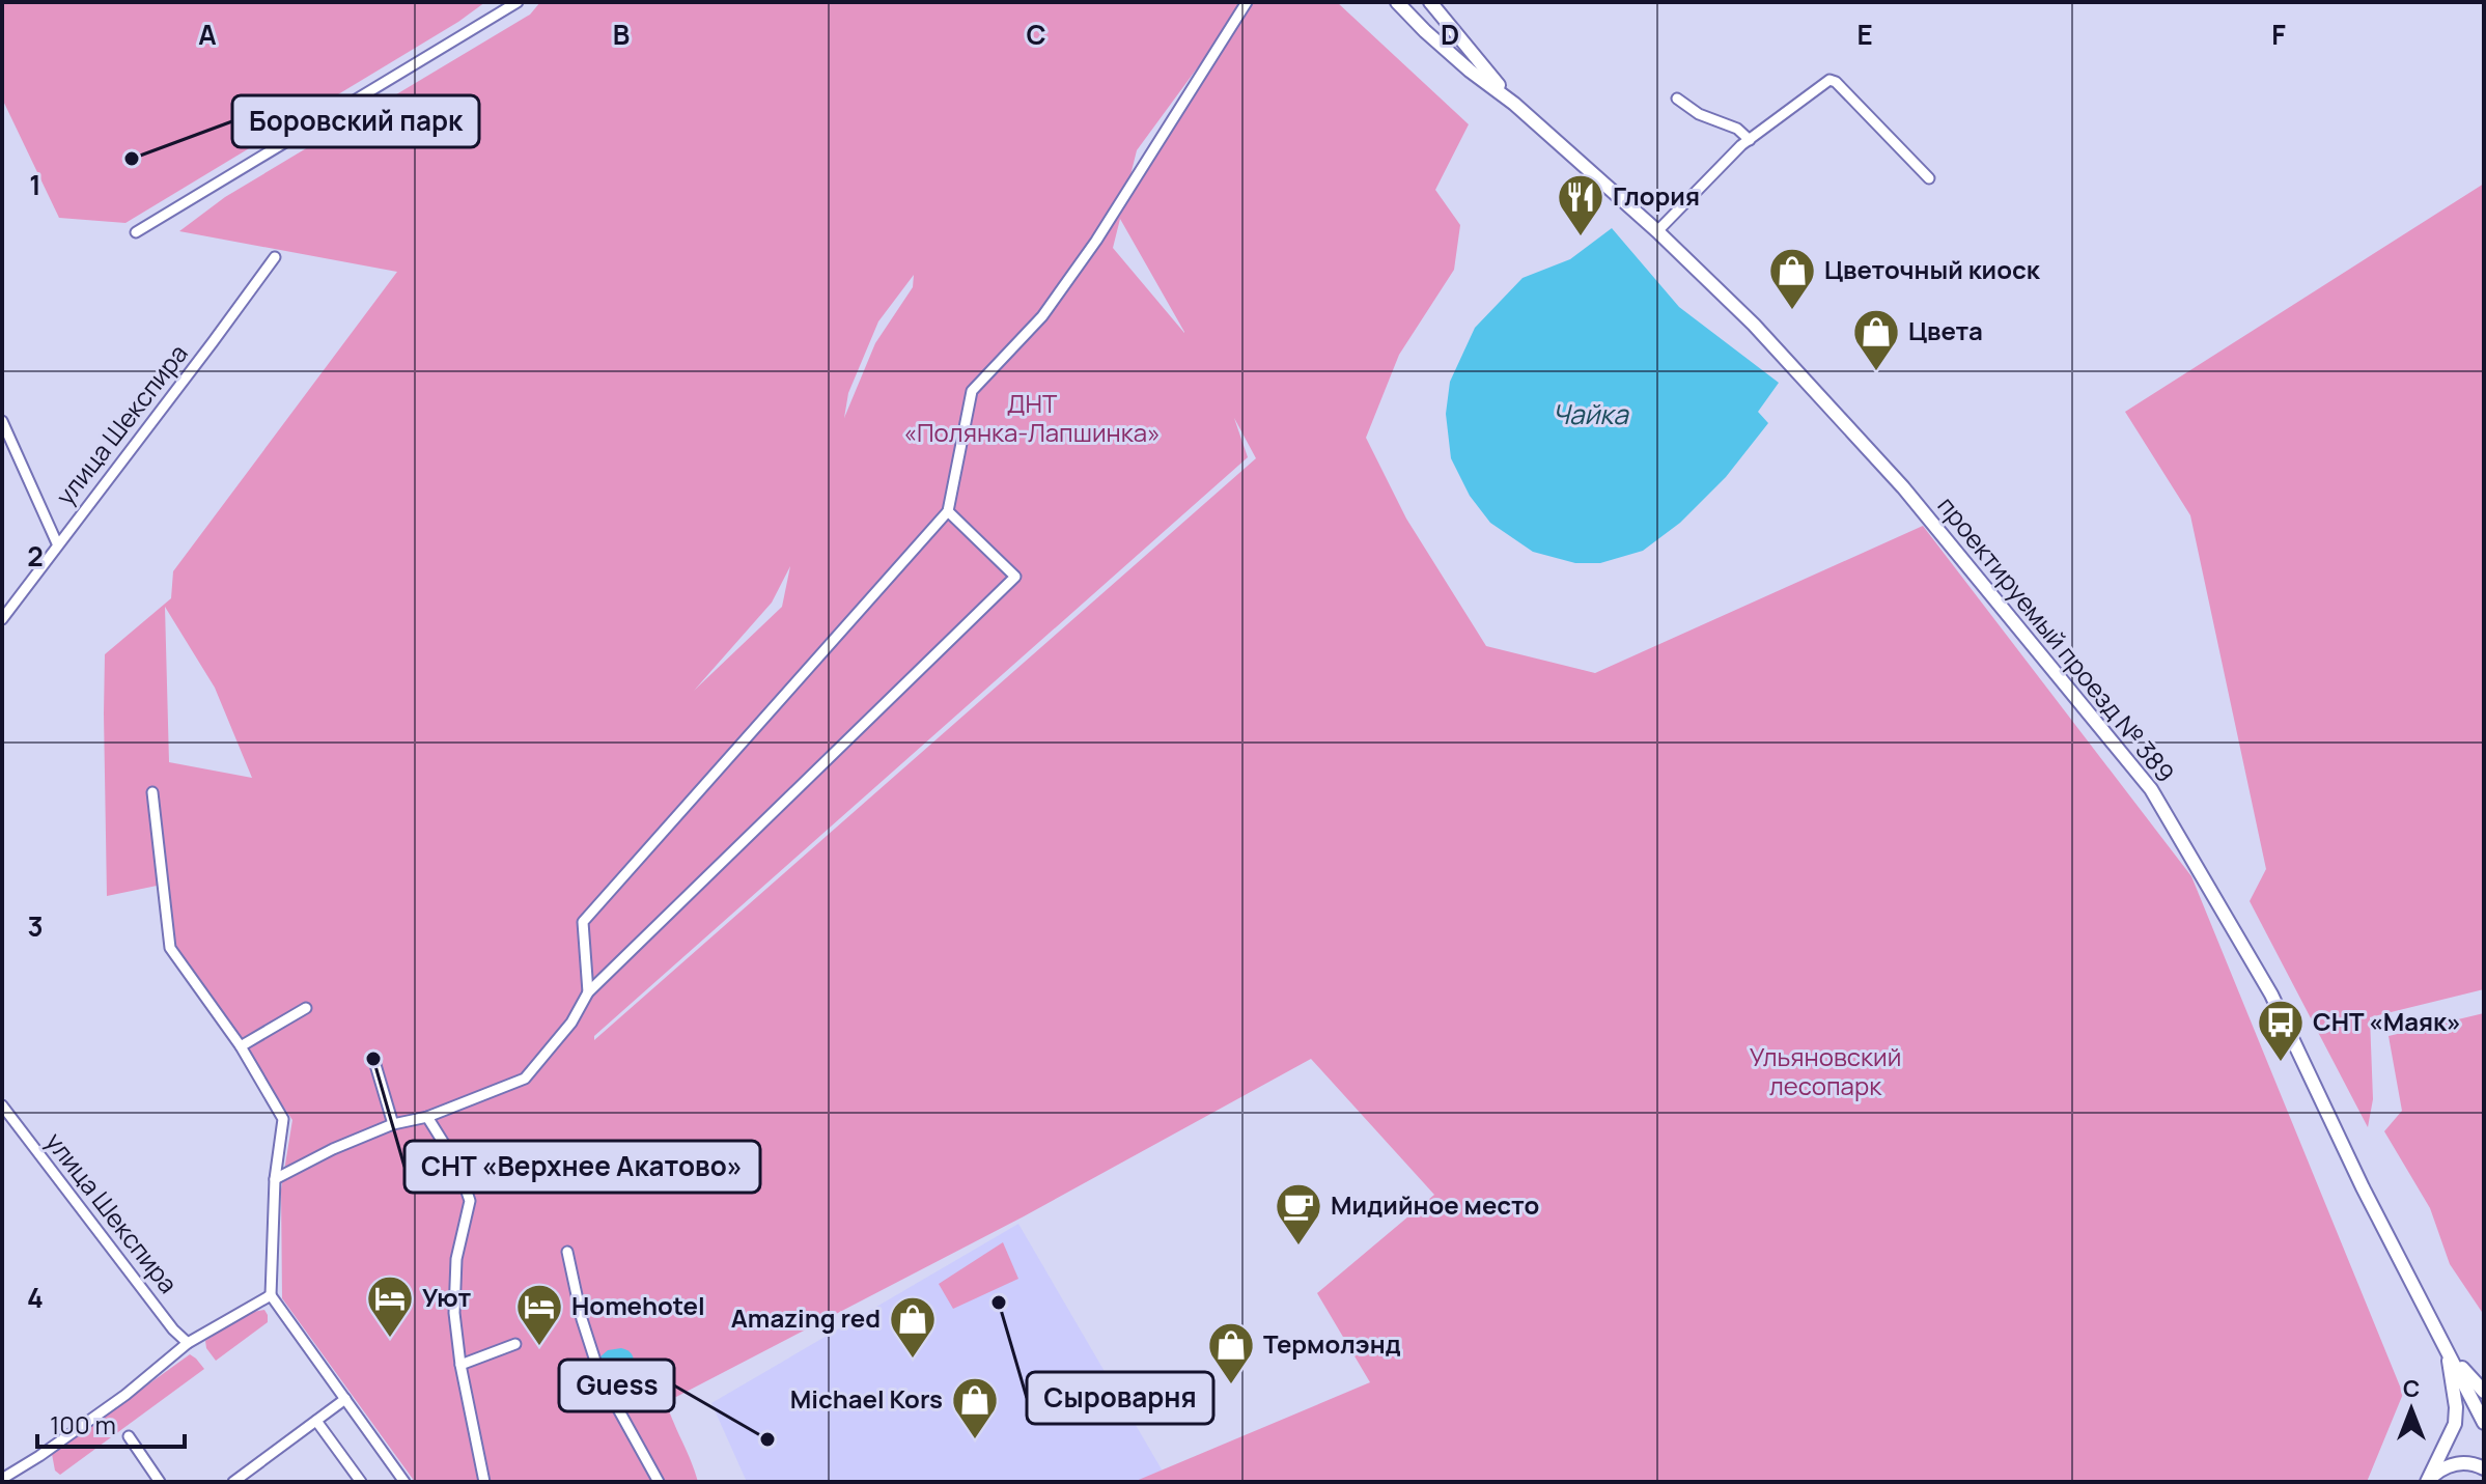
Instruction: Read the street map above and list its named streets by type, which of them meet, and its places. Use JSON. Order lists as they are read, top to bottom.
{
  "streets": {
    "main road": ["проектируемый проезд № 389"],
    "street": ["улица Шекспира"]
  },
  "water": ["Чайка"],
  "parks": ["ДНТ «Полянка-Лапшинка»", "Ульяновский лесопарк"],
  "places": {
    "other": [
      "Боровский парк",
      "СНТ «Верхнее Акатово»",
      "Сыроварня",
      "Guess"
    ],
    "restaurant": ["Глория"],
    "shop": [
      "Цветочный киоск",
      "Цвета",
      "Amazing red",
      "Термолэнд",
      "Michael Kors"
    ],
    "bus stop": ["СНТ «Маяк»"],
    "cafe": ["Мидийное место"],
    "hotel": ["Уют", "Homehotel"]
  },
  "scale_bar": "100 m",
  "north": "top",
  "grid": {
    "columns": [
      "A",
      "B",
      "C",
      "D",
      "E",
      "F"
    ],
    "rows": [
      "1",
      "2",
      "3",
      "4"
    ]
  }
}
